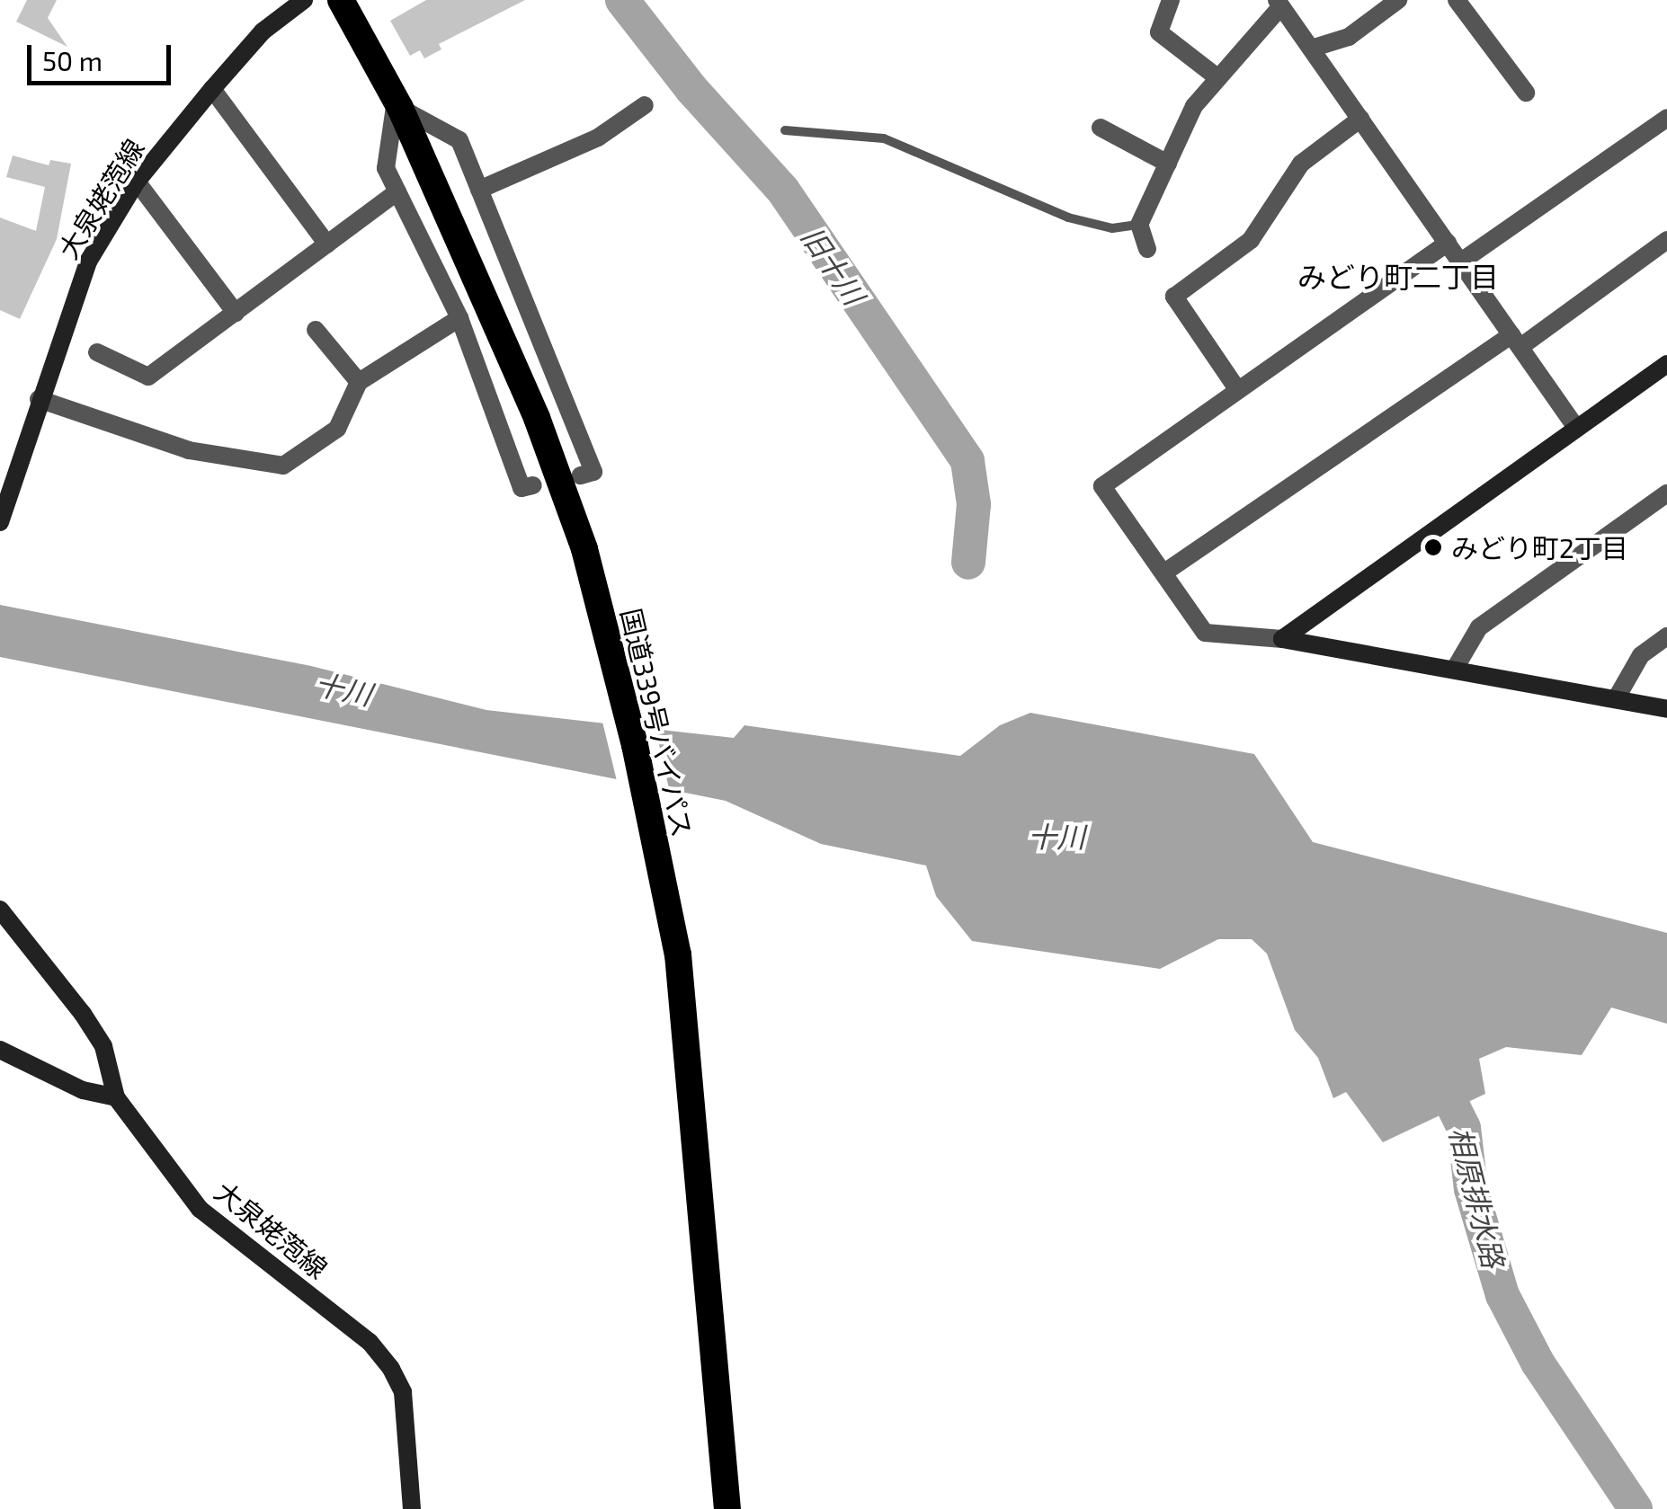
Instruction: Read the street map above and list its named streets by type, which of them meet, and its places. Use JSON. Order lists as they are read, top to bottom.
{
  "streets": {
    "highway": ["国道339号バイパス"],
    "main road": ["大泉姥萢線"]
  },
  "districts": ["みどり町二丁目"],
  "water": ["旧十川", "十川", "相原排水路"],
  "places": ["みどり町2丁目"],
  "scale_bar": "50 m"
}
